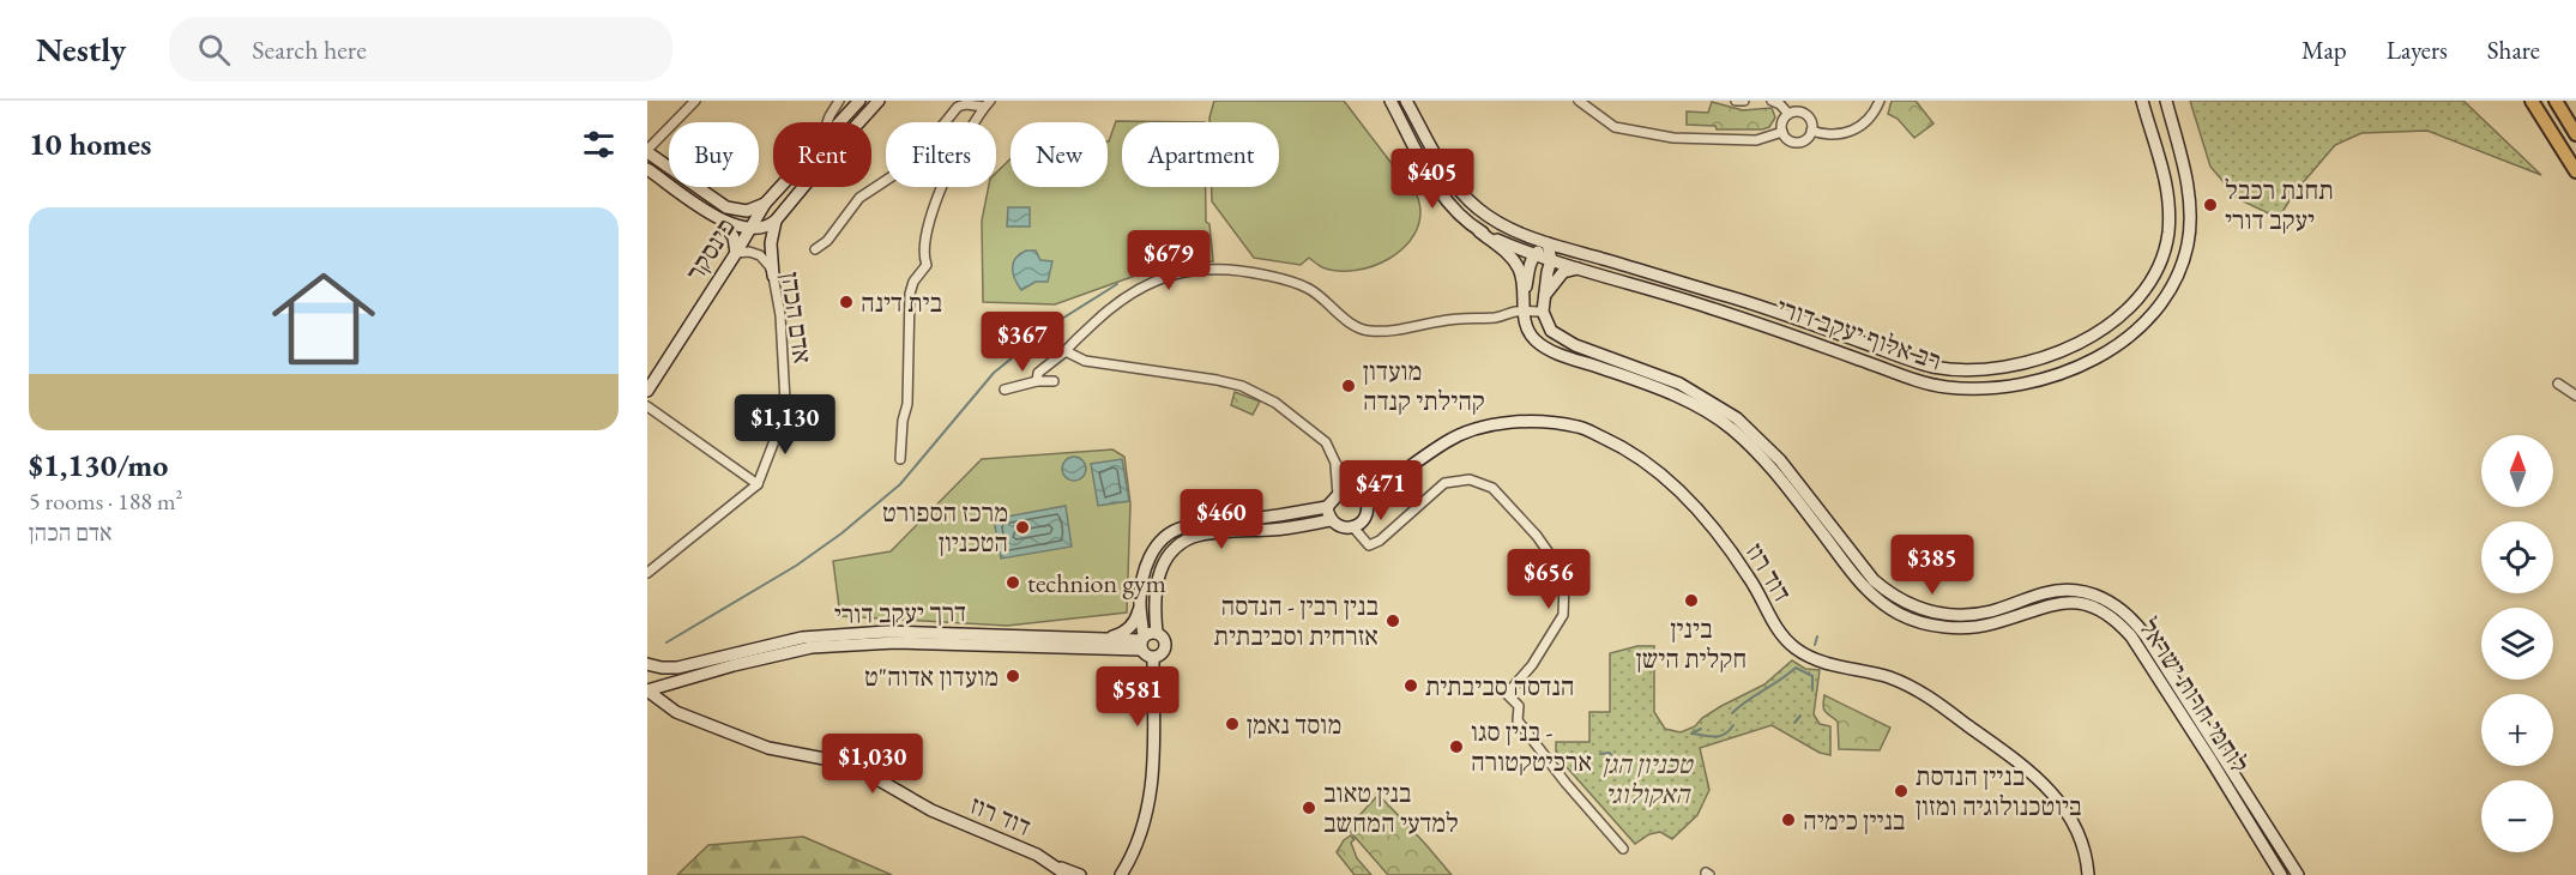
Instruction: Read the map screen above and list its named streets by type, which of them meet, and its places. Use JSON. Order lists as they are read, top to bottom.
{
  "streets": {
    "main road": [
      "פינסקר",
      "רב אלוף יעקב דורי",
      "דוד רוז",
      "דרך יעקב דורי",
      "לוחמי חרות ישראל"
    ],
    "street": ["אדם הכהן"]
  },
  "crossings": [
    ["פינסקר", "אדם הכהן"],
    ["דוד רוז", "דרך יעקב דורי"]
  ],
  "parks": ["טכניון הגן האקולוגי"],
  "places": [
    "תחנת רכבל יעקב דורי",
    "בית דינה",
    "מועדון קהילתי קנדה",
    "מרכז הספורט הטכניון",
    "technion gym",
    "בינין חקלית הישן",
    "בנין רבין - הנדסה אזרחית וסביבתית",
    "מועדון אדוה\"ט",
    "הנדסה סביבתית",
    "מוסד נאמן",
    "בנין סגו - ארכיטקטורה",
    "בניין הנדסת ביוטכנולוגיה ומזון",
    "בנין טאוב למדעי המחשב",
    "בניין כימיה"
  ],
  "north": "top",
  "page": {
    "header": "Nestly",
    "search": "Search here",
    "nav": ["Map", "Layers", "Share"],
    "heading": "10 homes",
    "chip": [
      "Buy",
      "Rent",
      "Filters",
      "New",
      "Apartment"
    ],
    "price": [
      "$405",
      "$679",
      "$367",
      "$1,130",
      "$471",
      "$460",
      "$385",
      "$656",
      "$581",
      "$1,030"
    ],
    "list": [
      {
        "name": "$1,130/mo",
        "note": "5 rooms · 188 m² · אדם הכהן"
      }
    ],
    "map_buttons": ["+", "−"]
  }
}
